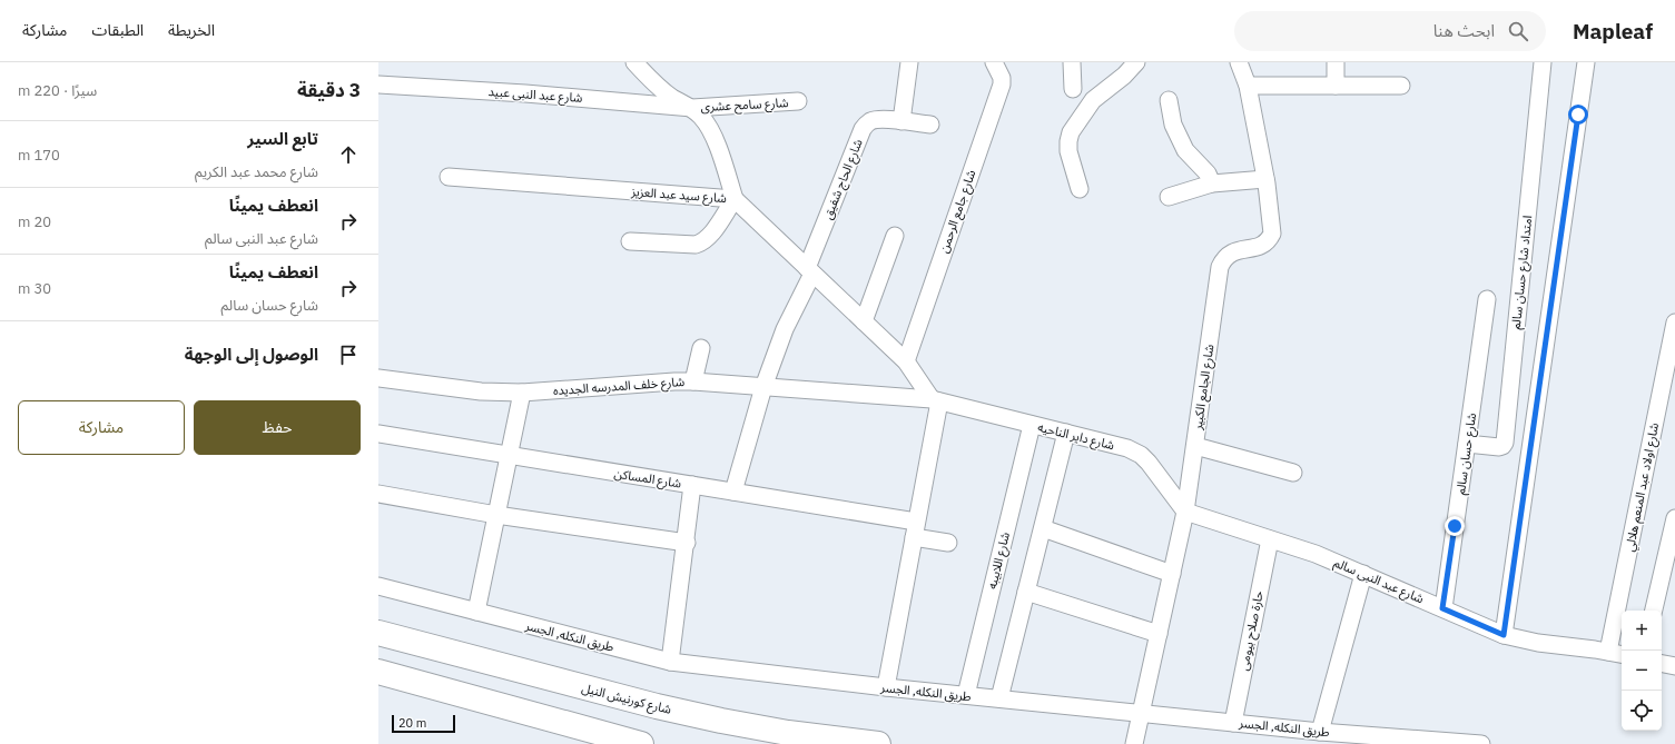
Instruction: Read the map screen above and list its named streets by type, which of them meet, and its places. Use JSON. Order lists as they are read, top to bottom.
{
  "streets": {
    "main road": ["شارع كورنيش النيل"],
    "street": [
      "شارع عبد النبى عبيد",
      "شارع سامح عشرى",
      "شارع الحاج شفيق",
      "شارع سيد عبد العزيز",
      "شارع جامع الرحمن",
      "امتداد شارع حسان سالم",
      "شارع خلف المدرسه الجديده",
      "شارع الجامع الكبير",
      "شارع داير الناحيه",
      "شارع حسان سالم",
      "شارع المساكن",
      "شارع اولاد عبد المنعم هلالي",
      "شارع اللابيبه",
      "شارع عبد النبى سالم",
      "حارة صلاح بيومى",
      "طريق النكله, الجسر"
    ]
  },
  "crossings": [
    ["شارع عبد النبى عبيد", "شارع سامح عشرى"],
    ["شارع الحاج شفيق", "شارع سيد عبد العزيز"],
    ["شارع الحاج شفيق", "شارع خلف المدرسه الجديده"],
    ["شارع الحاج شفيق", "شارع المساكن"],
    ["شارع سيد عبد العزيز", "شارع جامع الرحمن"],
    ["شارع سيد عبد العزيز", "شارع خلف المدرسه الجديده"],
    ["شارع سيد عبد العزيز", "شارع داير الناحيه"],
    ["امتداد شارع حسان سالم", "شارع حسان سالم"],
    ["شارع خلف المدرسه الجديده", "شارع داير الناحيه"],
    ["شارع الجامع الكبير", "شارع داير الناحيه"],
    ["شارع الجامع الكبير", "شارع عبد النبى سالم"],
    ["شارع الجامع الكبير", "طريق النكله, الجسر"],
    ["شارع داير الناحيه", "شارع اللابيبه"],
    ["شارع داير الناحيه", "شارع عبد النبى سالم"],
    ["شارع حسان سالم", "شارع عبد النبى سالم"],
    ["شارع اولاد عبد المنعم هلالي", "شارع عبد النبى سالم"],
    ["شارع اللابيبه", "طريق النكله, الجسر"],
    ["شارع عبد النبى سالم", "حارة صلاح بيومى"],
    ["حارة صلاح بيومى", "طريق النكله, الجسر"]
  ],
  "scale_bar": "20 m",
  "page": {
    "header": "Mapleaf",
    "search": "ابحث هنا",
    "nav": ["الخريطة", "الطبقات", "مشاركة"],
    "heading": ["3 دقيقة", "سيرًا · 220 m"],
    "list": [
      ["تابع السير", "شارع محمد عبد الكريم", "170 m"],
      ["انعطف يمينًا", "شارع عبد النبى سالم", "20 m"],
      ["انعطف يمينًا", "شارع حسان سالم", "30 m"],
      "الوصول إلى الوجهة"
    ],
    "buttons": ["حفظ", "مشاركة"],
    "map_buttons": ["+", "−"],
    "scale": "20 m"
  }
}
